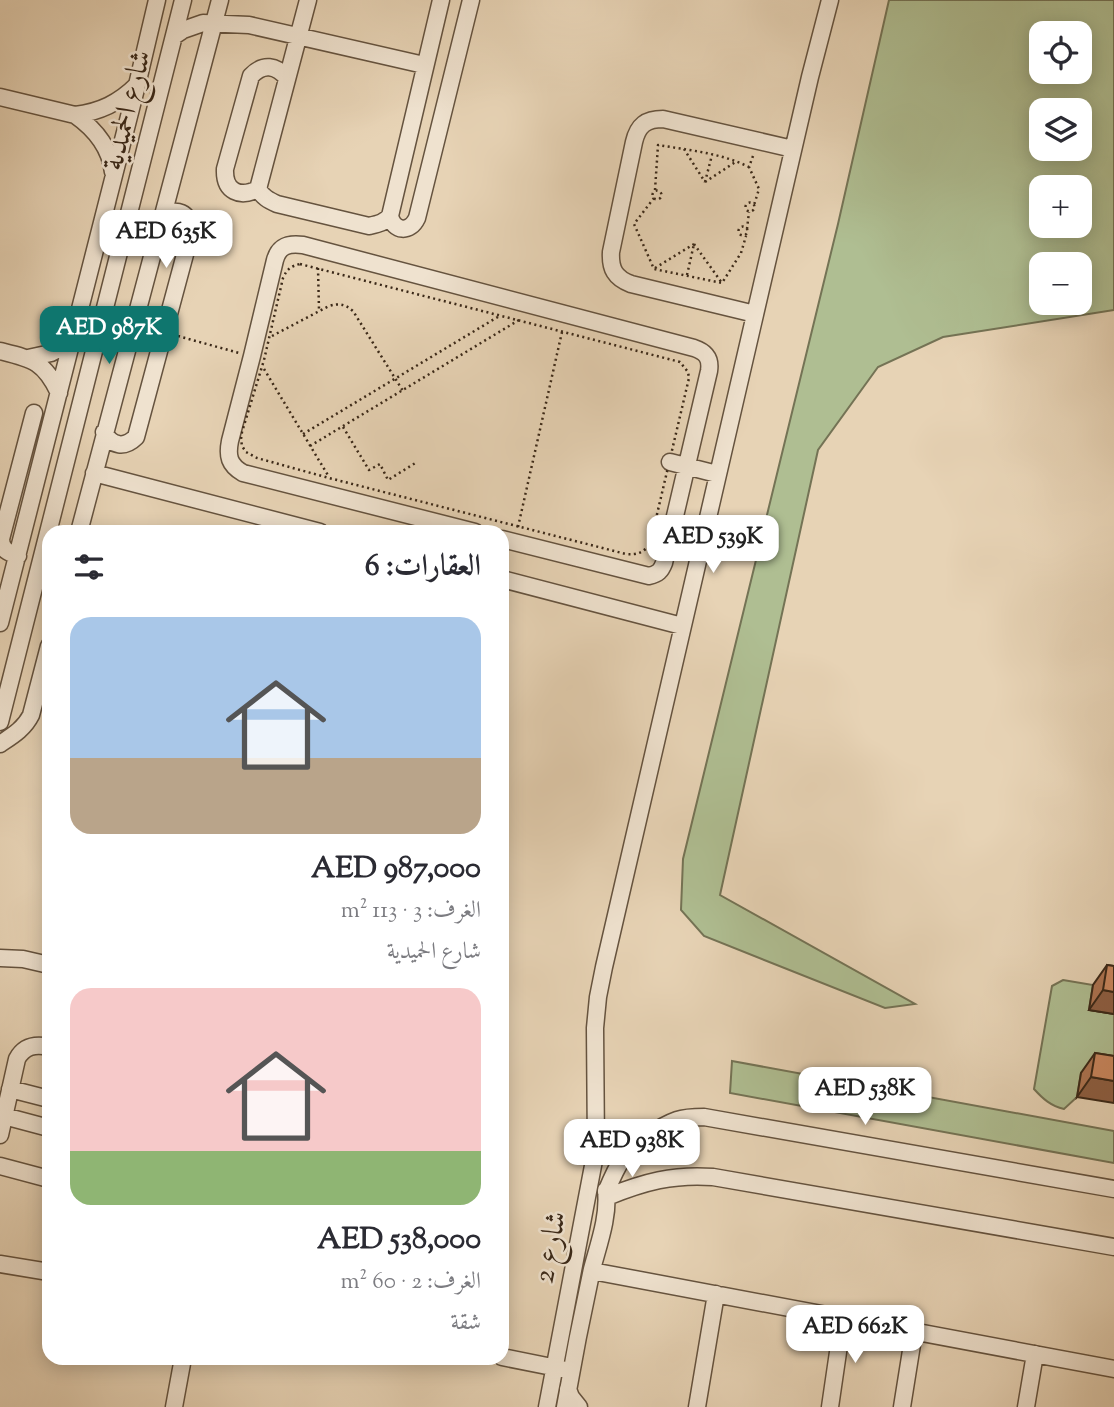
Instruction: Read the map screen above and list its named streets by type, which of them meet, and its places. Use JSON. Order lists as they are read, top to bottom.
{
  "streets": {
    "street": ["شارع الحميدية", "شارع 2"]
  },
  "page": {
    "map_buttons": ["+", "−"],
    "price": [
      "AED 635K",
      "AED 987K",
      "AED 539K",
      "AED 538K",
      "AED 938K",
      "AED 662K"
    ],
    "heading": "العقارات: 6",
    "list": [
      {
        "name": "AED 987,000",
        "note": "الغرف: 3 · 113 m² · شارع الحميدية"
      },
      {
        "name": "AED 538,000",
        "note": "الغرف: 2 · 60 m² · شقة"
      }
    ]
  }
}
